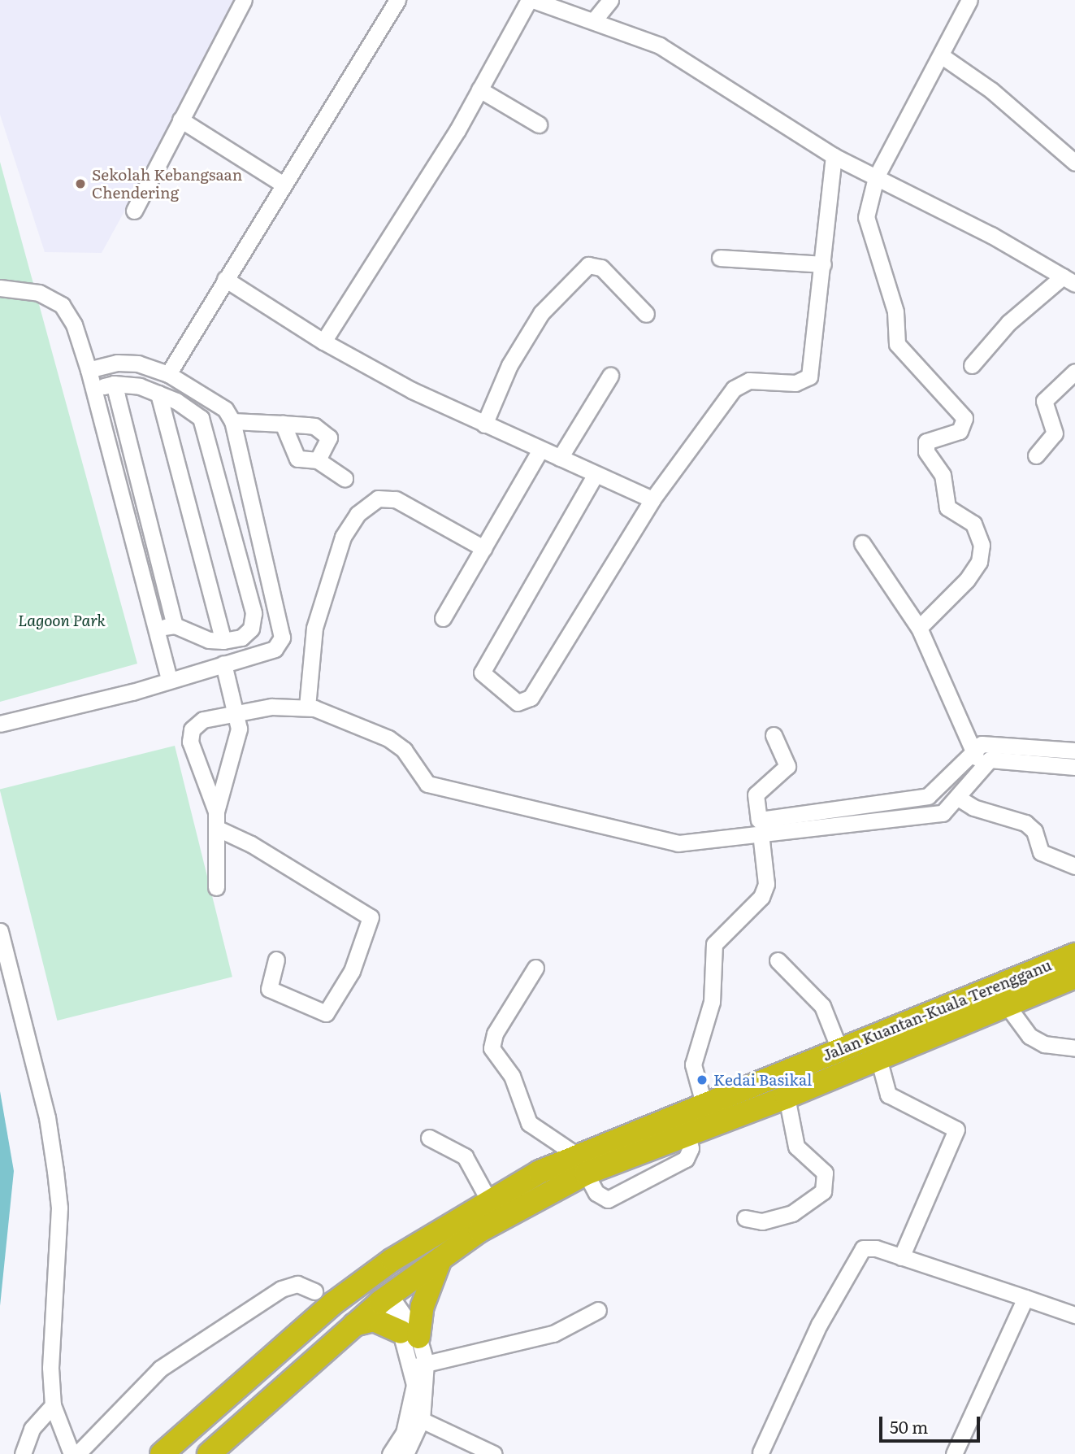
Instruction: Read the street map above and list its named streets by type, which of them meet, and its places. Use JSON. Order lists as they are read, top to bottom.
{
  "streets": {
    "highway": ["Jalan Kuantan-Kuala Terengganu"]
  },
  "parks": ["Lagoon Park"],
  "places": ["Sekolah Kebangsaan Chendering", "Kedai Basikal"],
  "scale_bar": "50 m"
}
